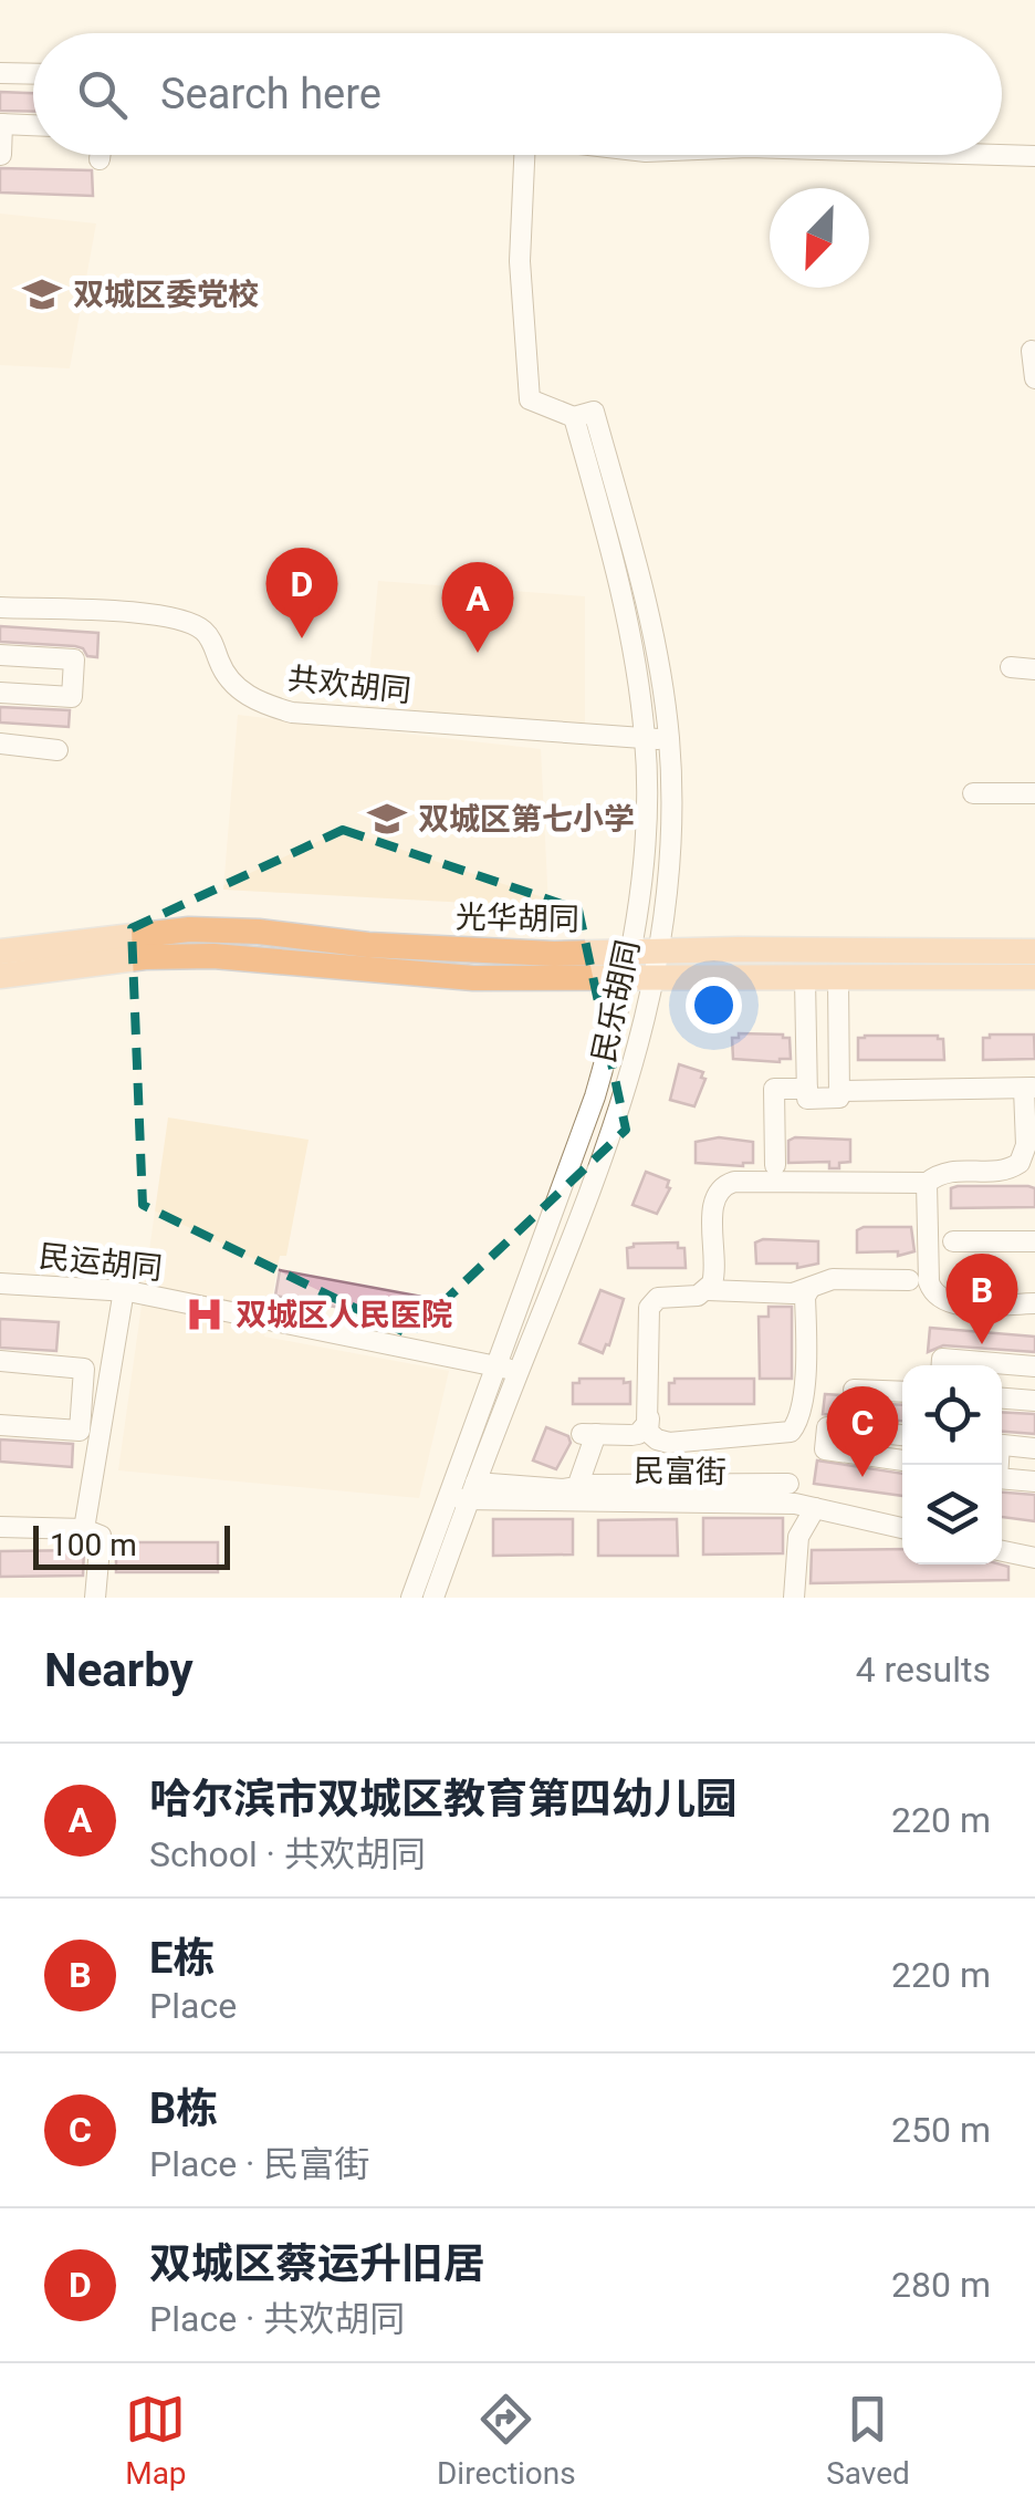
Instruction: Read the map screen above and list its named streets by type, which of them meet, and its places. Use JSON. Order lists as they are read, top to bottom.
{
  "streets": {
    "main road": ["光华胡同"],
    "street": [
      "共欢胡同",
      "民乐胡同",
      "民运胡同",
      "民富街"
    ]
  },
  "crossings": [
    ["共欢胡同", "民乐胡同"],
    ["光华胡同", "民乐胡同"],
    ["民乐胡同", "民运胡同"],
    ["民乐胡同", "民富街"]
  ],
  "places": {
    "school or university": ["双城区委党校", "双城区第七小学"],
    "hospital": ["双城区人民医院"]
  },
  "scale_bar": "100 m",
  "north": "bottom left",
  "page": {
    "search": "Search here",
    "pins": [
      "D",
      "A",
      "B",
      "C"
    ],
    "scale": "100 m",
    "heading": ["Nearby", "4 results"],
    "list": [
      {
        "mark": "A",
        "name": "哈尔滨市双城区教育第四幼儿园",
        "note": "School · 共欢胡同",
        "value": "220 m"
      },
      {
        "mark": "B",
        "name": "E栋",
        "note": "Place",
        "value": "220 m"
      },
      {
        "mark": "C",
        "name": "B栋",
        "note": "Place · 民富街",
        "value": "250 m"
      },
      {
        "mark": "D",
        "name": "双城区蔡运升旧居",
        "note": "Place · 共欢胡同",
        "value": "280 m"
      }
    ],
    "nav": ["Map", "Directions", "Saved"]
  }
}
